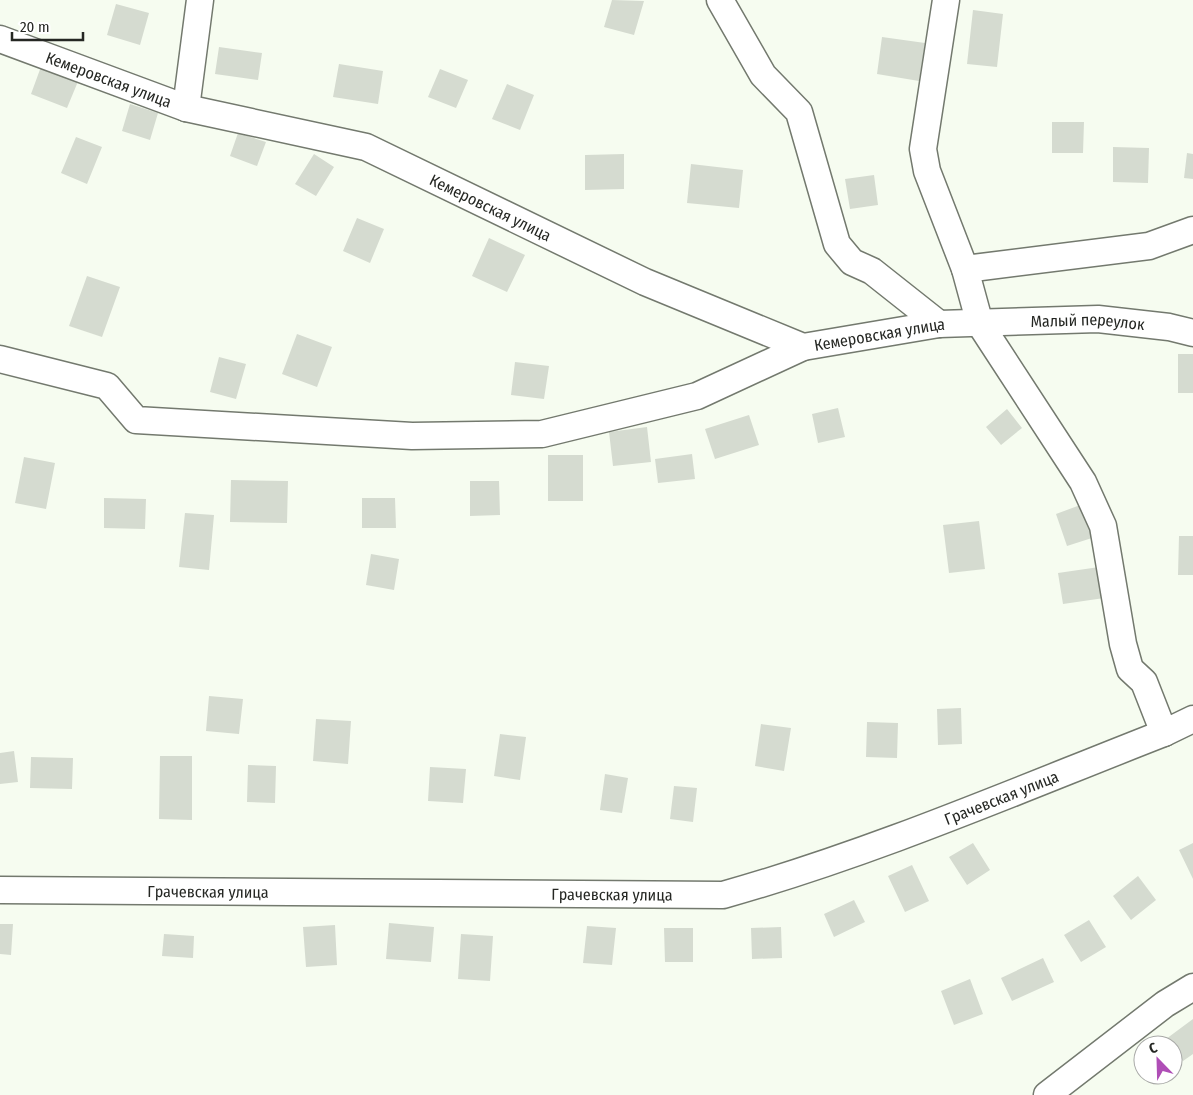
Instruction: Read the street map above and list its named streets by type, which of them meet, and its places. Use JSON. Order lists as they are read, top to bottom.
{
  "streets": {
    "street": ["Кемеровская улица", "Малый переулок", "Грачевская улица"]
  },
  "crossings": [
    ["Кемеровская улица", "Малый переулок"]
  ],
  "scale_bar": "20 m",
  "north": "top left"
}
